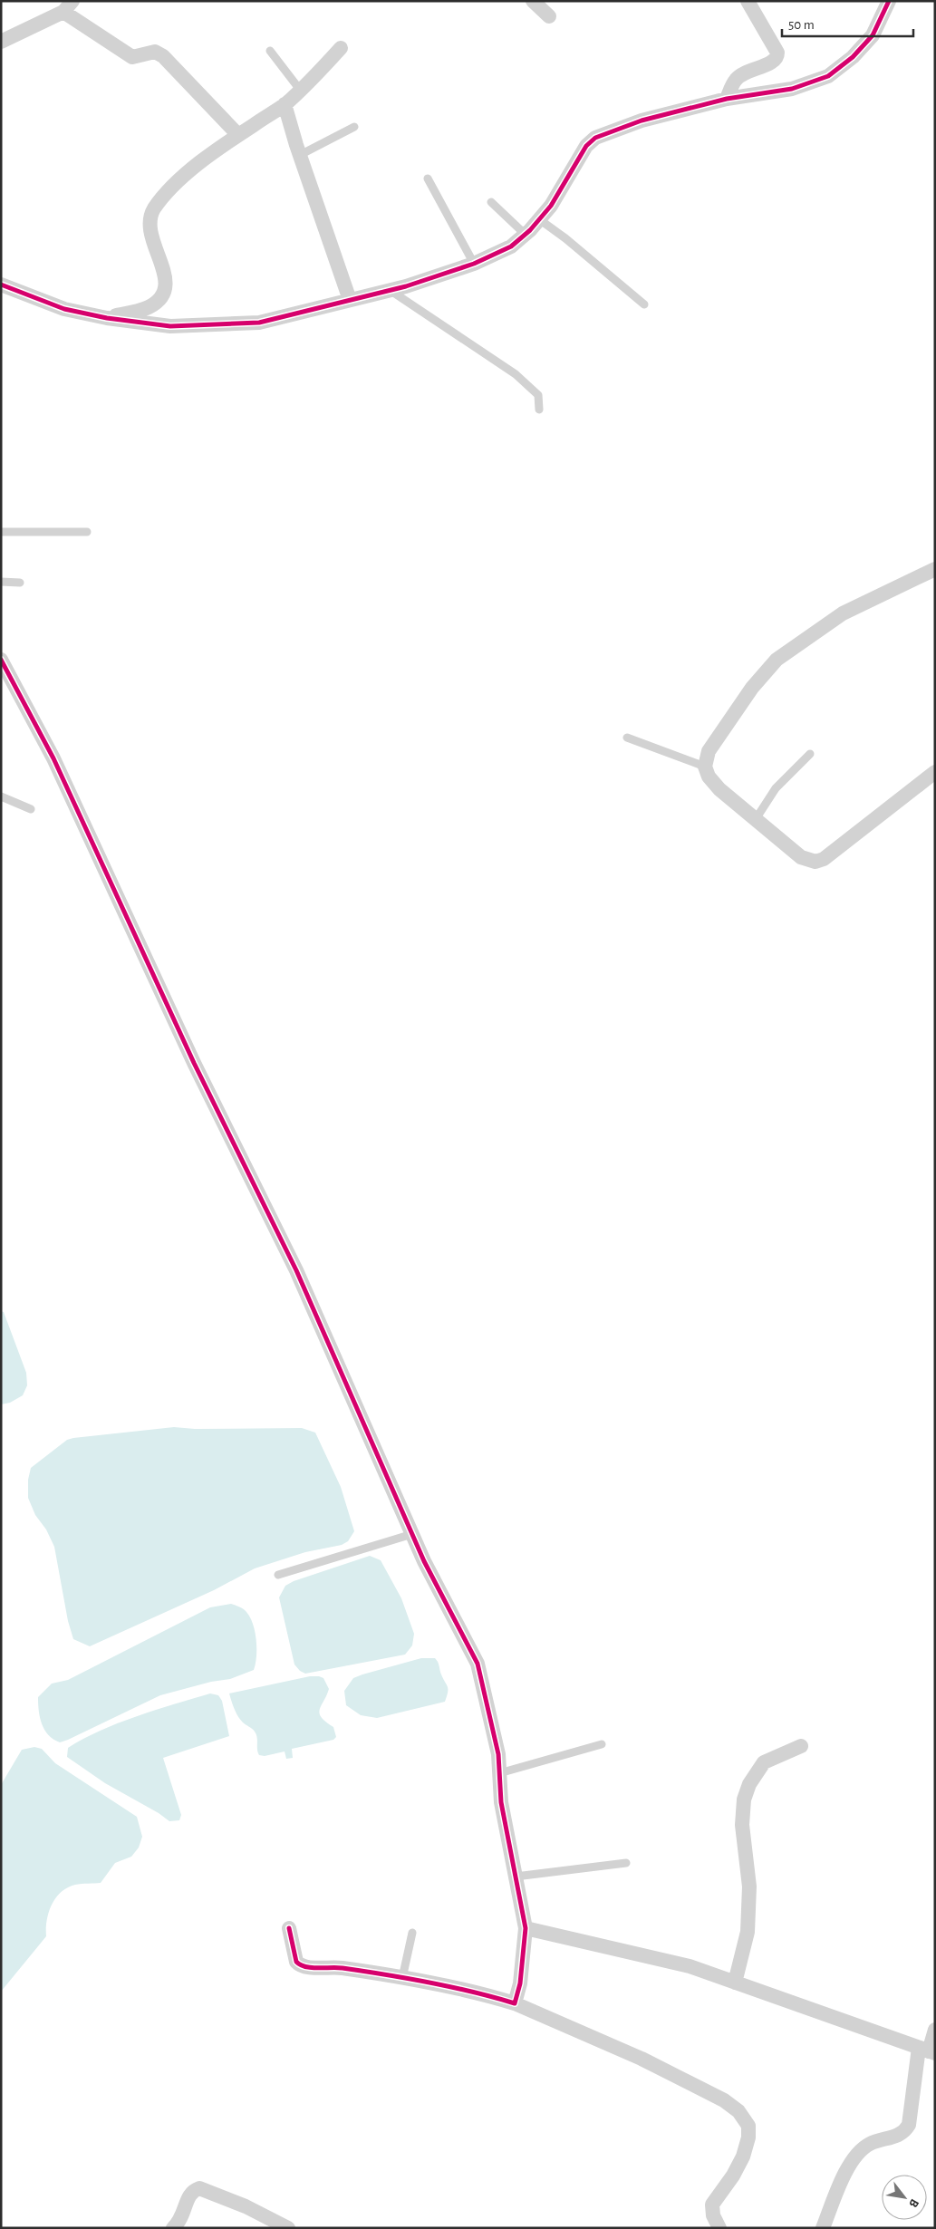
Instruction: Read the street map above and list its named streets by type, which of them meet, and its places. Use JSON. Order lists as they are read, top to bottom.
{
  "scale_bar": "50 m",
  "north": "bottom right"
}
